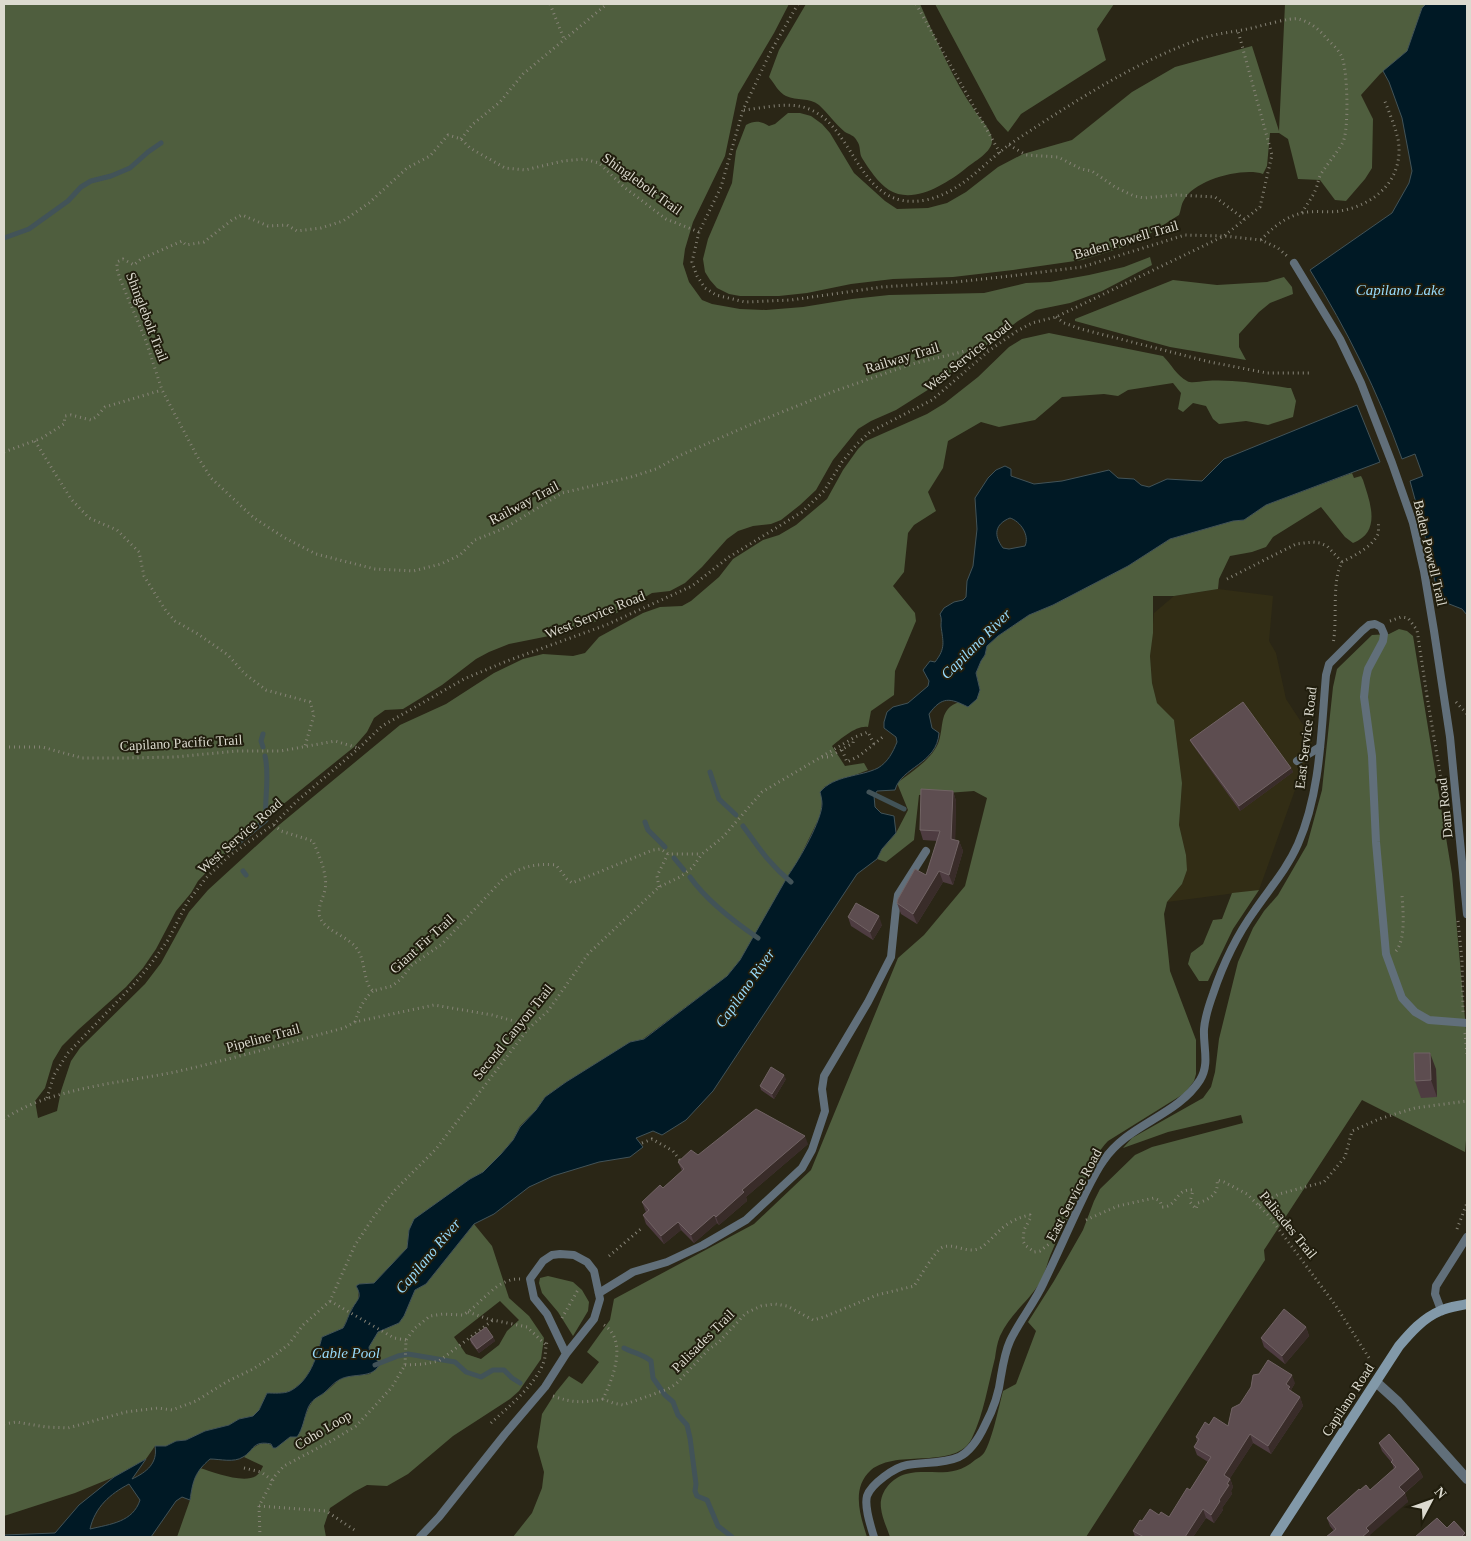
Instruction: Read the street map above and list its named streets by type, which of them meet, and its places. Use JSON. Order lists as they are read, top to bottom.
{
  "streets": {
    "main road": ["Capilano Road"],
    "lane": ["Baden Powell Trail", "East Service Road", "Dam Road"],
    "path": [
      "Shinglebolt Trail",
      "West Service Road",
      "Railway Trail",
      "Capilano Pacific Trail",
      "Giant Fir Trail",
      "Second Canyon Trail",
      "Pipeline Trail",
      "Palisades Trail",
      "Coho Loop"
    ]
  },
  "crossings": [
    ["Shinglebolt Trail", "Baden Powell Trail"],
    ["Shinglebolt Trail", "Railway Trail"],
    ["Baden Powell Trail", "West Service Road"],
    ["Baden Powell Trail", "Dam Road"],
    ["West Service Road", "Railway Trail"],
    ["West Service Road", "Capilano Pacific Trail"],
    ["West Service Road", "Pipeline Trail"],
    ["East Service Road", "Palisades Trail"],
    ["Giant Fir Trail", "Second Canyon Trail"],
    ["Second Canyon Trail", "Pipeline Trail"]
  ],
  "water": ["Capilano Lake", "Capilano River", "Cable Pool"],
  "north": "top right"
}
